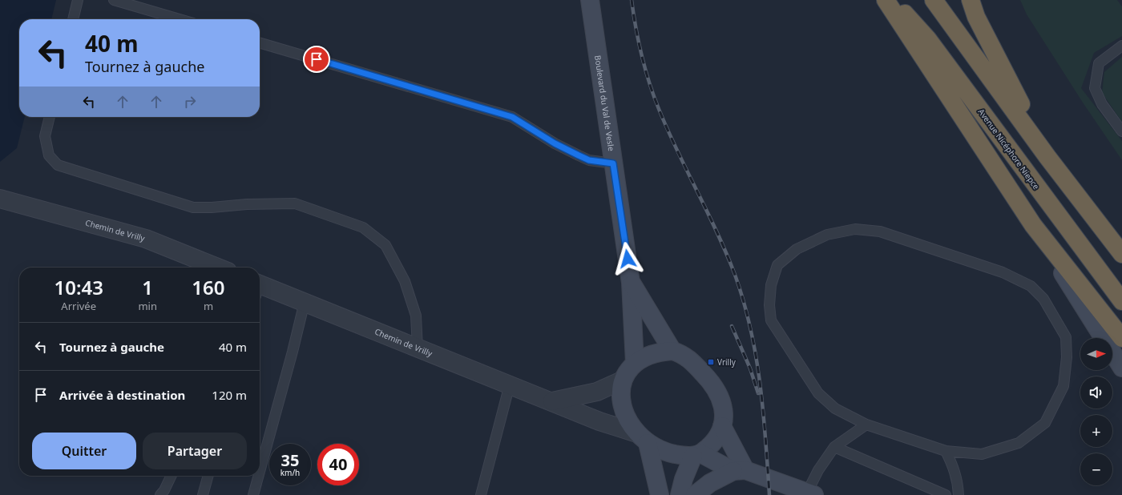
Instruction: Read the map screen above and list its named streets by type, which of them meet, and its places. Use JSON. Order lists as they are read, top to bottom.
{
  "streets": {
    "highway": ["Avenue Nicéphore Niepce"],
    "street": ["Boulevard du Val de Vesle", "Chemin de Vrilly"]
  },
  "crossings": [
    ["Boulevard du Val de Vesle", "Chemin de Vrilly"]
  ],
  "places": {
    "transit": ["Vrilly"]
  },
  "north": "right",
  "page": {
    "turn": ["40 m", "Tournez à gauche"],
    "eta": [
      "10:43",
      "Arrivée",
      "1",
      "min",
      "160",
      "m"
    ],
    "list": [
      {
        "name": "Tournez à gauche",
        "value": "40 m"
      },
      {
        "name": "Arrivée à destination",
        "value": "120 m"
      }
    ],
    "map_buttons": ["+", "−"],
    "buttons": ["Quitter", "Partager"],
    "speed": "35 km/h",
    "limit": "40"
  }
}
